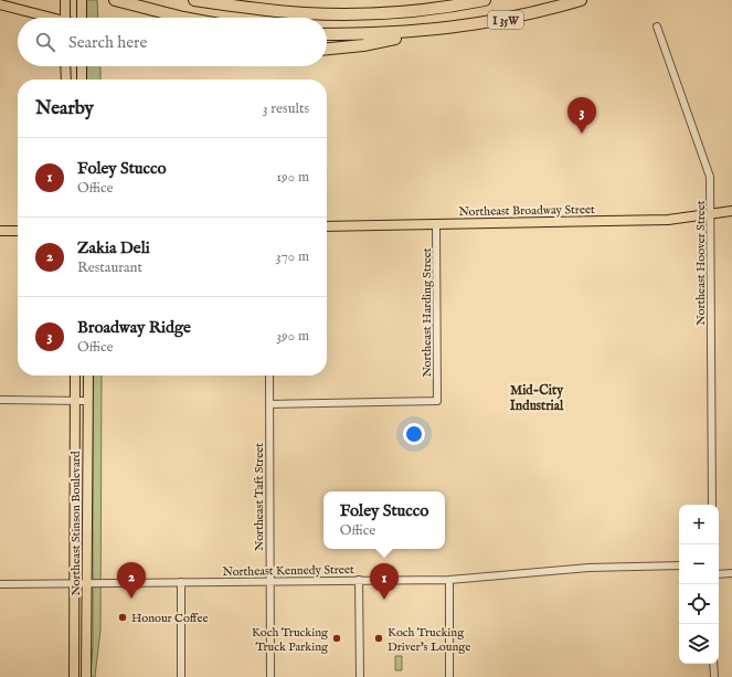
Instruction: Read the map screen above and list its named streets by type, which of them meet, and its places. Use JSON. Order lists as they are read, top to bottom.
{
  "streets": {
    "highway": ["I 35W"],
    "main road": ["Northeast Broadway Street", "Northeast Stinson Boulevard"],
    "street": [
      "Northeast Hoover Street",
      "Northeast Harding Street",
      "Northeast Taft Street",
      "Northeast Kennedy Street"
    ]
  },
  "crossings": [
    ["Northeast Broadway Street", "Northeast Hoover Street"],
    ["Northeast Broadway Street", "Northeast Harding Street"],
    ["Northeast Harding Street", "Northeast Taft Street"],
    ["Northeast Taft Street", "Northeast Kennedy Street"],
    ["Northeast Stinson Boulevard", "Northeast Kennedy Street"]
  ],
  "districts": ["Mid-City Industrial"],
  "places": ["Honour Coffee", "Koch Trucking Truck Parking", "Koch Trucking Driver's Lounge"],
  "page": {
    "search": "Search here",
    "heading": ["Nearby", "3 results"],
    "pins": ["3", "2", "1"],
    "list": [
      {
        "mark": "1",
        "name": "Foley Stucco",
        "note": "Office",
        "value": "190 m"
      },
      {
        "mark": "2",
        "name": "Zakia Deli",
        "note": "Restaurant",
        "value": "370 m"
      },
      {
        "mark": "3",
        "name": "Broadway Ridge",
        "note": "Office",
        "value": "390 m"
      }
    ],
    "popup": ["Foley Stucco", "Office"],
    "map_buttons": ["+", "−"]
  }
}
